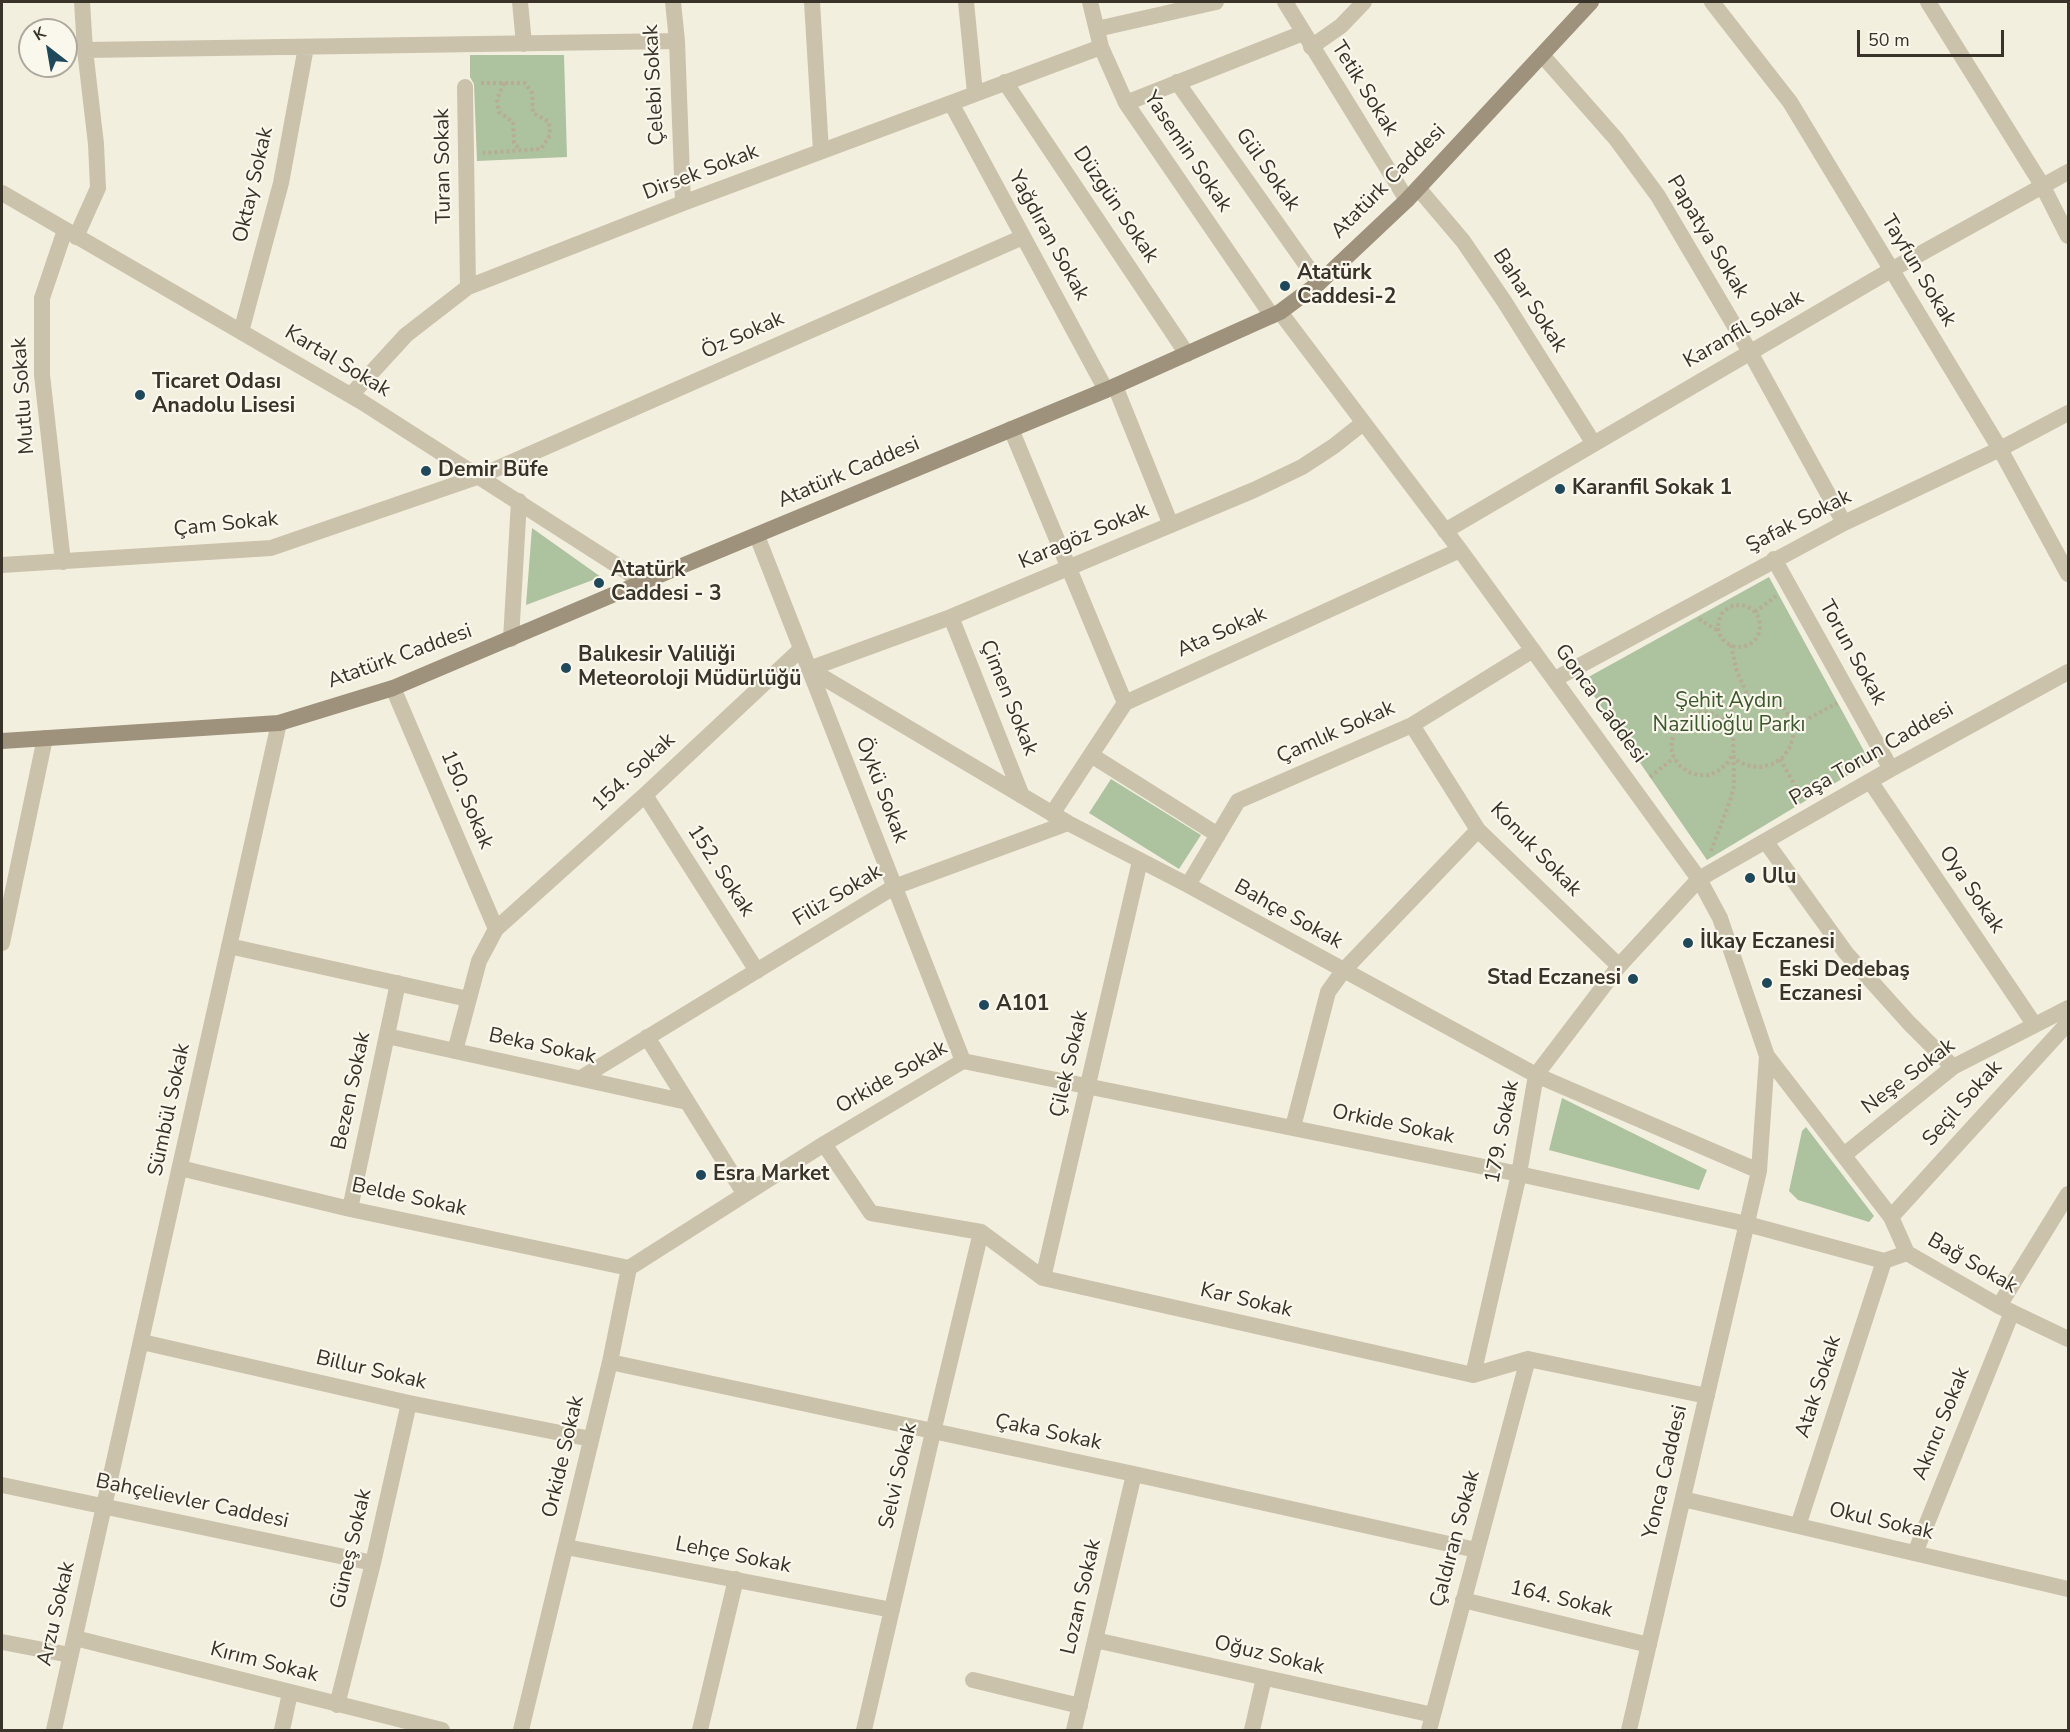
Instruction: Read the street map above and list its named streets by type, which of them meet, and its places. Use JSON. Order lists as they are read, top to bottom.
{
  "streets": {
    "main road": ["Atatürk Caddesi"],
    "street": [
      "Çelebi Sokak",
      "Tetik Sokak",
      "Yasemin Sokak",
      "Turan Sokak",
      "Gül Sokak",
      "Dirsek Sokak",
      "Oktay Sokak",
      "Düzgün Sokak",
      "Yağdıran Sokak",
      "Papatya Sokak",
      "Tayfun Sokak",
      "Bahar Sokak",
      "Karanfil Sokak",
      "Öz Sokak",
      "Kartal Sokak",
      "Mutlu Sokak",
      "Şafak Sokak",
      "Çam Sokak",
      "Karagöz Sokak",
      "Ata Sokak",
      "Torun Sokak",
      "Çimen Sokak",
      "Gonca Caddesi",
      "Çamlık Sokak",
      "Paşa Torun Caddesi",
      "154. Sokak",
      "Öykü Sokak",
      "150. Sokak",
      "Konuk Sokak",
      "152. Sokak",
      "Oya Sokak",
      "Filiz Sokak",
      "Bahçe Sokak",
      "Beka Sokak",
      "Çilek Sokak",
      "Neşe Sokak",
      "Orkide Sokak",
      "Bezen Sokak",
      "Seçil Sokak",
      "Sümbül Sokak",
      "179. Sokak",
      "Belde Sokak",
      "Bağ Sokak",
      "Kar Sokak",
      "Billur Sokak",
      "Atak Sokak",
      "Akıncı Sokak",
      "Çaka Sokak",
      "Yonca Caddesi",
      "Selvi Sokak",
      "Bahçelievler Caddesi",
      "Okul Sokak",
      "Çaldıran Sokak",
      "Güneş Sokak",
      "Lehçe Sokak",
      "Lozan Sokak",
      "164. Sokak",
      "Arzu Sokak",
      "Oğuz Sokak",
      "Kırım Sokak"
    ]
  },
  "crossings": [
    ["Çelebi Sokak", "Dirsek Sokak"],
    ["Tetik Sokak", "Atatürk Caddesi"],
    ["Tetik Sokak", "Bahar Sokak"],
    ["Yasemin Sokak", "Dirsek Sokak"],
    ["Yasemin Sokak", "Atatürk Caddesi"],
    ["Yasemin Sokak", "Gonca Caddesi"],
    ["Turan Sokak", "Dirsek Sokak"],
    ["Gül Sokak", "Atatürk Caddesi"],
    ["Dirsek Sokak", "Düzgün Sokak"],
    ["Dirsek Sokak", "Yağdıran Sokak"],
    ["Dirsek Sokak", "Kartal Sokak"],
    ["Atatürk Caddesi", "Düzgün Sokak"],
    ["Atatürk Caddesi", "Yağdıran Sokak"],
    ["Atatürk Caddesi", "Papatya Sokak"],
    ["Atatürk Caddesi", "Bahar Sokak"],
    ["Atatürk Caddesi", "Kartal Sokak"],
    ["Atatürk Caddesi", "Gonca Caddesi"],
    ["Atatürk Caddesi", "Öykü Sokak"],
    ["Atatürk Caddesi", "150. Sokak"],
    ["Atatürk Caddesi", "Sümbül Sokak"],
    ["Oktay Sokak", "Kartal Sokak"],
    ["Yağdıran Sokak", "Öz Sokak"],
    ["Yağdıran Sokak", "Karagöz Sokak"],
    ["Papatya Sokak", "Karanfil Sokak"],
    ["Papatya Sokak", "Şafak Sokak"],
    ["Tayfun Sokak", "Karanfil Sokak"],
    ["Tayfun Sokak", "Şafak Sokak"],
    ["Bahar Sokak", "Karanfil Sokak"],
    ["Karanfil Sokak", "Gonca Caddesi"],
    ["Öz Sokak", "Kartal Sokak"],
    ["Öz Sokak", "Çam Sokak"],
    ["Kartal Sokak", "Mutlu Sokak"],
    ["Kartal Sokak", "Çam Sokak"],
    ["Mutlu Sokak", "Çam Sokak"],
    ["Şafak Sokak", "Torun Sokak"],
    ["Şafak Sokak", "Gonca Caddesi"],
    ["Karagöz Sokak", "Çimen Sokak"],
    ["Karagöz Sokak", "Gonca Caddesi"],
    ["Karagöz Sokak", "Öykü Sokak"],
    ["Karagöz Sokak", "Bahçe Sokak"],
    ["Ata Sokak", "Gonca Caddesi"],
    ["Torun Sokak", "Paşa Torun Caddesi"],
    ["Çimen Sokak", "Bahçe Sokak"],
    ["Gonca Caddesi", "Çamlık Sokak"],
    ["Gonca Caddesi", "Paşa Torun Caddesi"],
    ["Gonca Caddesi", "Bahçe Sokak"],
    ["Gonca Caddesi", "179. Sokak"],
    ["Gonca Caddesi", "Yonca Caddesi"],
    ["Çamlık Sokak", "Konuk Sokak"],
    ["Çamlık Sokak", "Bahçe Sokak"],
    ["Paşa Torun Caddesi", "Oya Sokak"],
    ["Paşa Torun Caddesi", "179. Sokak"],
    ["154. Sokak", "Öykü Sokak"],
    ["154. Sokak", "150. Sokak"],
    ["154. Sokak", "152. Sokak"],
    ["Öykü Sokak", "Filiz Sokak"],
    ["Öykü Sokak", "Bahçe Sokak"],
    ["Öykü Sokak", "Orkide Sokak"],
    ["Konuk Sokak", "179. Sokak"],
    ["152. Sokak", "Filiz Sokak"],
    ["Oya Sokak", "Neşe Sokak"],
    ["Filiz Sokak", "Bahçe Sokak"],
    ["Filiz Sokak", "Beka Sokak"],
    ["Bahçe Sokak", "Çilek Sokak"],
    ["Bahçe Sokak", "179. Sokak"],
    ["Bahçe Sokak", "Yonca Caddesi"],
    ["Beka Sokak", "Bezen Sokak"],
    ["Çilek Sokak", "Orkide Sokak"],
    ["Çilek Sokak", "Kar Sokak"],
    ["Orkide Sokak", "179. Sokak"],
    ["Orkide Sokak", "Belde Sokak"],
    ["Orkide Sokak", "Kar Sokak"],
    ["Orkide Sokak", "Billur Sokak"],
    ["Orkide Sokak", "Çaka Sokak"],
    ["Orkide Sokak", "Yonca Caddesi"],
    ["Orkide Sokak", "Lehçe Sokak"],
    ["Bezen Sokak", "Belde Sokak"],
    ["Sümbül Sokak", "Belde Sokak"],
    ["Sümbül Sokak", "Billur Sokak"],
    ["Sümbül Sokak", "Bahçelievler Caddesi"],
    ["Sümbül Sokak", "Arzu Sokak"],
    ["179. Sokak", "Kar Sokak"],
    ["Bağ Sokak", "Atak Sokak"],
    ["Bağ Sokak", "Akıncı Sokak"],
    ["Kar Sokak", "Yonca Caddesi"],
    ["Kar Sokak", "Selvi Sokak"],
    ["Kar Sokak", "Çaldıran Sokak"],
    ["Billur Sokak", "Güneş Sokak"],
    ["Atak Sokak", "Okul Sokak"],
    ["Akıncı Sokak", "Okul Sokak"],
    ["Çaka Sokak", "Selvi Sokak"],
    ["Çaka Sokak", "Çaldıran Sokak"],
    ["Çaka Sokak", "Lozan Sokak"],
    ["Yonca Caddesi", "Okul Sokak"],
    ["Yonca Caddesi", "164. Sokak"],
    ["Selvi Sokak", "Lehçe Sokak"],
    ["Bahçelievler Caddesi", "Güneş Sokak"],
    ["Bahçelievler Caddesi", "Arzu Sokak"],
    ["Çaldıran Sokak", "164. Sokak"],
    ["Çaldıran Sokak", "Oğuz Sokak"],
    ["Güneş Sokak", "Kırım Sokak"],
    ["Lozan Sokak", "Oğuz Sokak"],
    ["Arzu Sokak", "Kırım Sokak"]
  ],
  "parks": ["Şehit Aydın Nazillioğlu Parkı"],
  "places": [
    "Atatürk Caddesi-2",
    "Ticaret Odası Anadolu Lisesi",
    "Demir Büfe",
    "Karanfil Sokak 1",
    "Atatürk Caddesi - 3",
    "Balıkesir Valiliği Meteoroloji Müdürlüğü",
    "Ulu",
    "İlkay Eczanesi",
    "Stad Eczanesi",
    "Eski Dedebaş Eczanesi",
    "A101",
    "Esra Market"
  ],
  "scale_bar": "50 m",
  "north": "top left"
}
